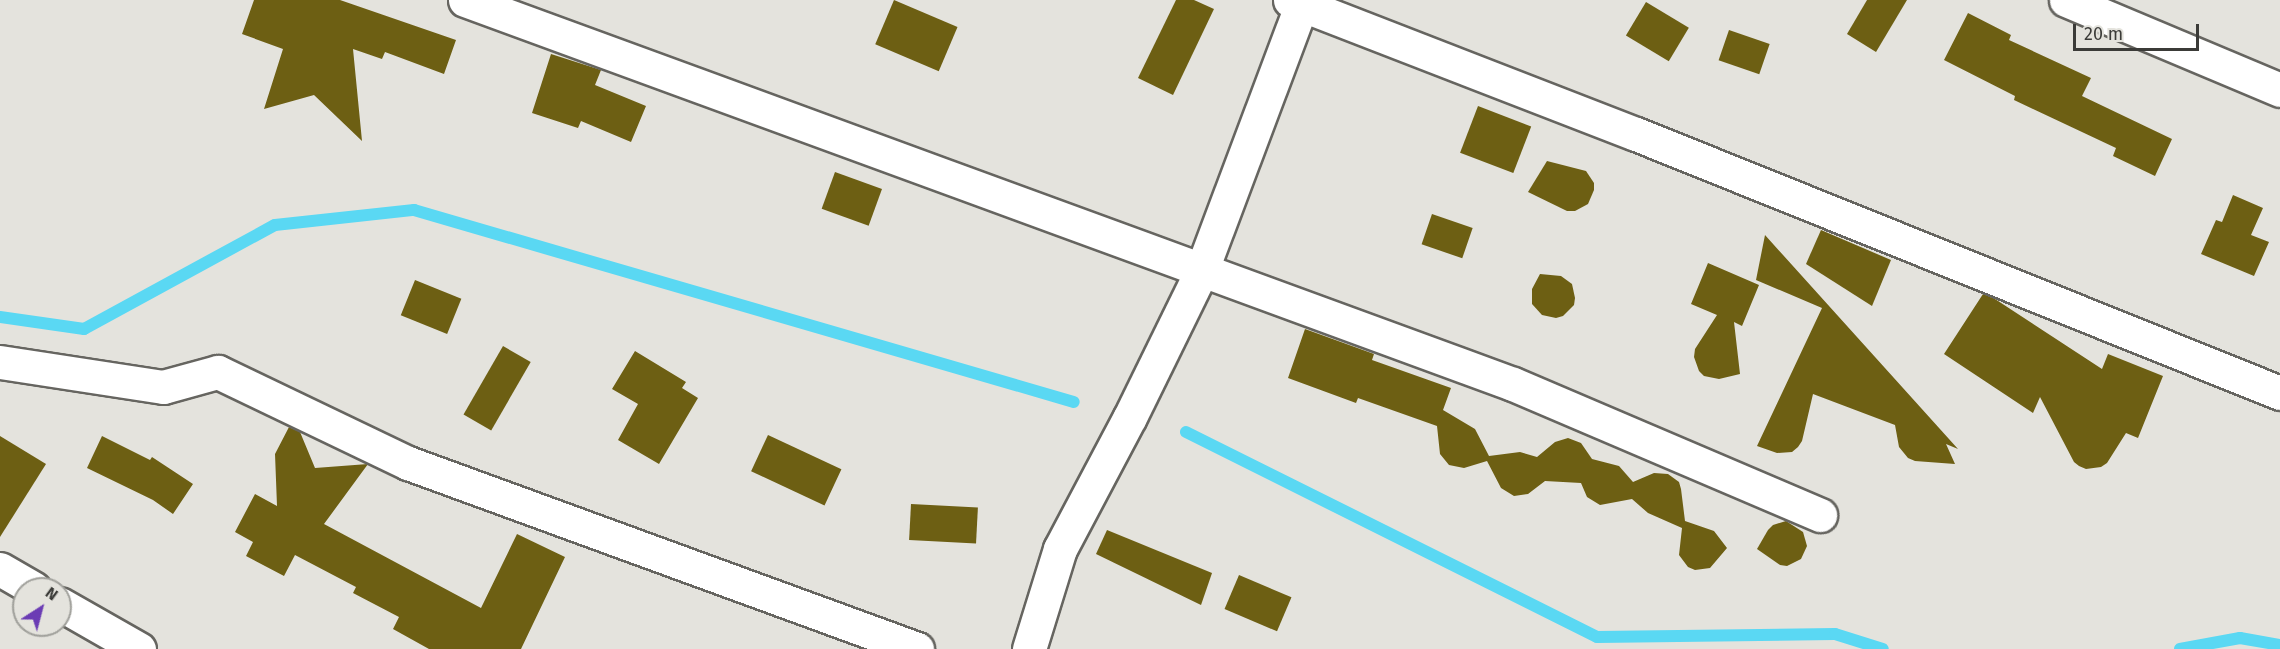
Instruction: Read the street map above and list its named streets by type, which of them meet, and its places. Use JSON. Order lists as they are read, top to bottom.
{
  "scale_bar": "20 m",
  "north": "top right"
}
